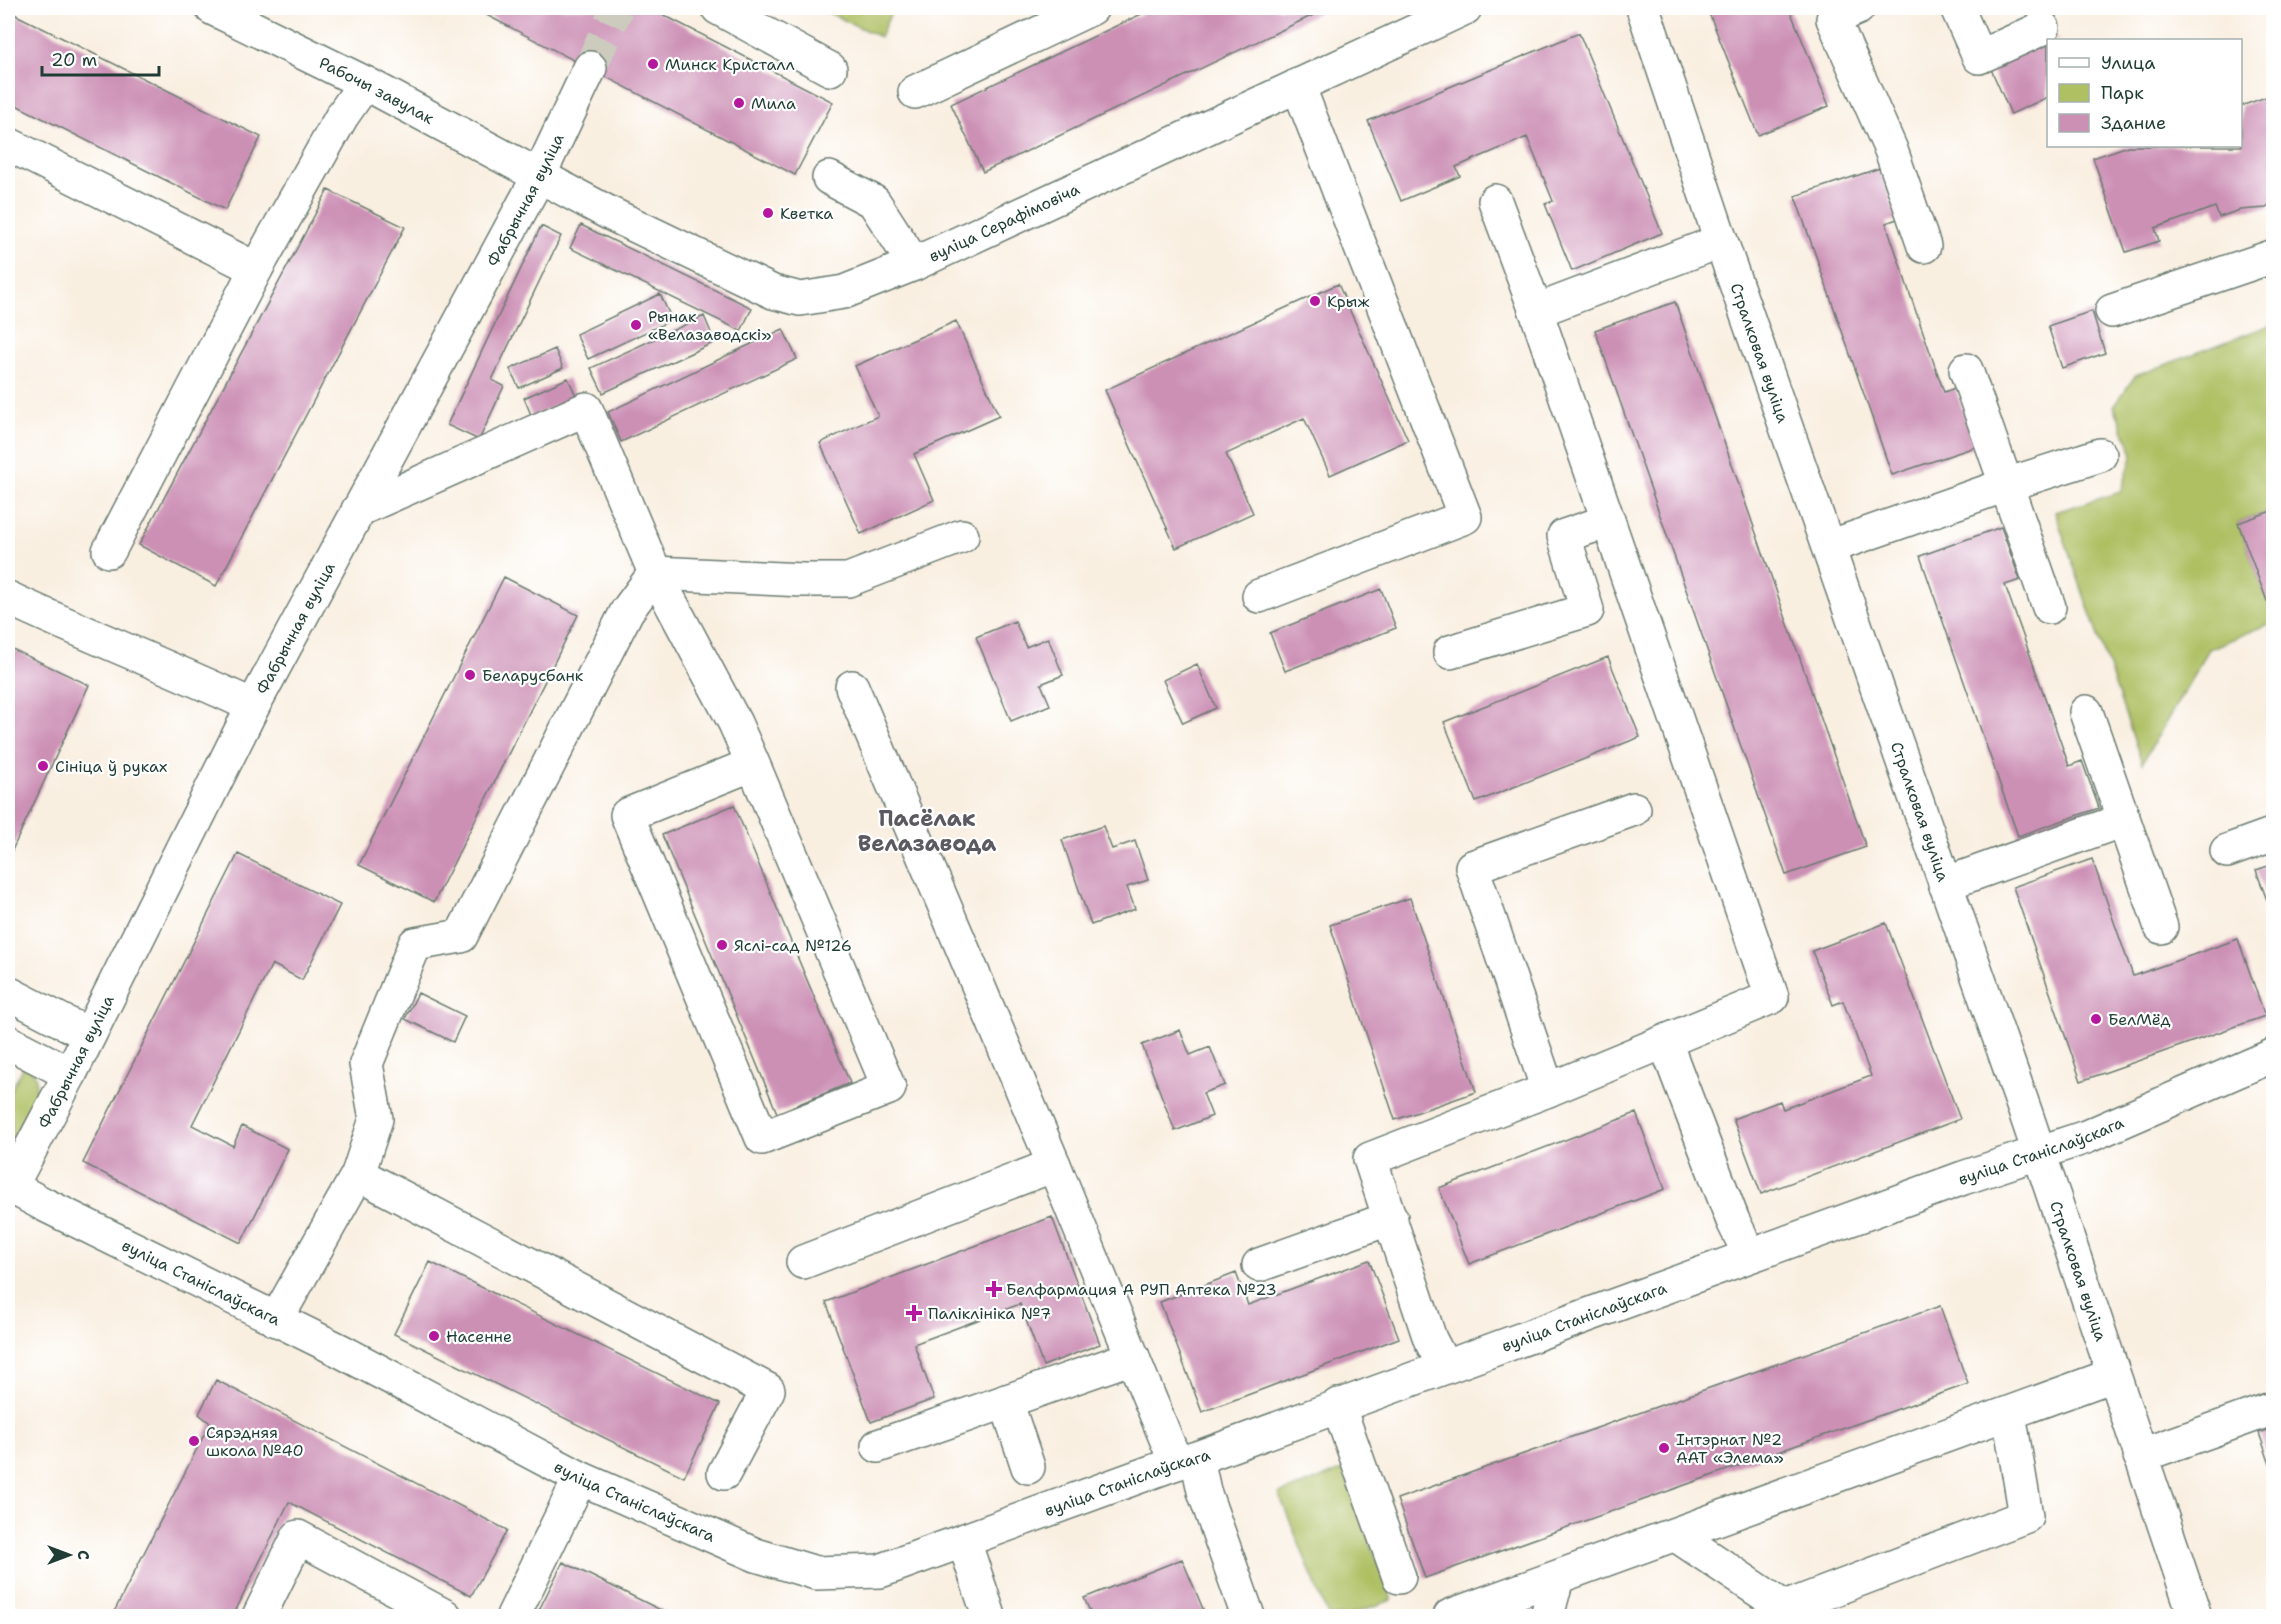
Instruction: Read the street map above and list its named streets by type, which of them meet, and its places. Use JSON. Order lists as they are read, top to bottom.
{
  "streets": {
    "street": [
      "Рабочы завулак",
      "Фабрычная вуліца",
      "вуліца Серафімовіча",
      "Стралковая вуліца",
      "вуліца Станіслаўскага"
    ]
  },
  "crossings": [
    ["Рабочы завулак", "Фабрычная вуліца"],
    ["Рабочы завулак", "вуліца Серафімовіча"],
    ["Фабрычная вуліца", "вуліца Серафімовіча"],
    ["Фабрычная вуліца", "вуліца Станіслаўскага"],
    ["Стралковая вуліца", "вуліца Станіслаўскага"]
  ],
  "districts": ["Пасёлак Велазавода"],
  "places": {
    "other": [
      "Минск Кристалл",
      "Мила",
      "Кветка",
      "Крыж",
      "Рынак «Велазаводскі»",
      "Беларусбанк",
      "Сініца ў руках",
      "Яслі-сад №126",
      "БелМёд",
      "Насенне",
      "Сярэдняя школа №40",
      "Інтэрнат №2 ААТ «Элема»"
    ],
    "health": ["Белфармация А РУП Аптека №23", "Паліклініка №7"]
  },
  "legend": ["Улица", "Парк", "Здание"],
  "scale_bar": "20 m",
  "north": "right"
}
